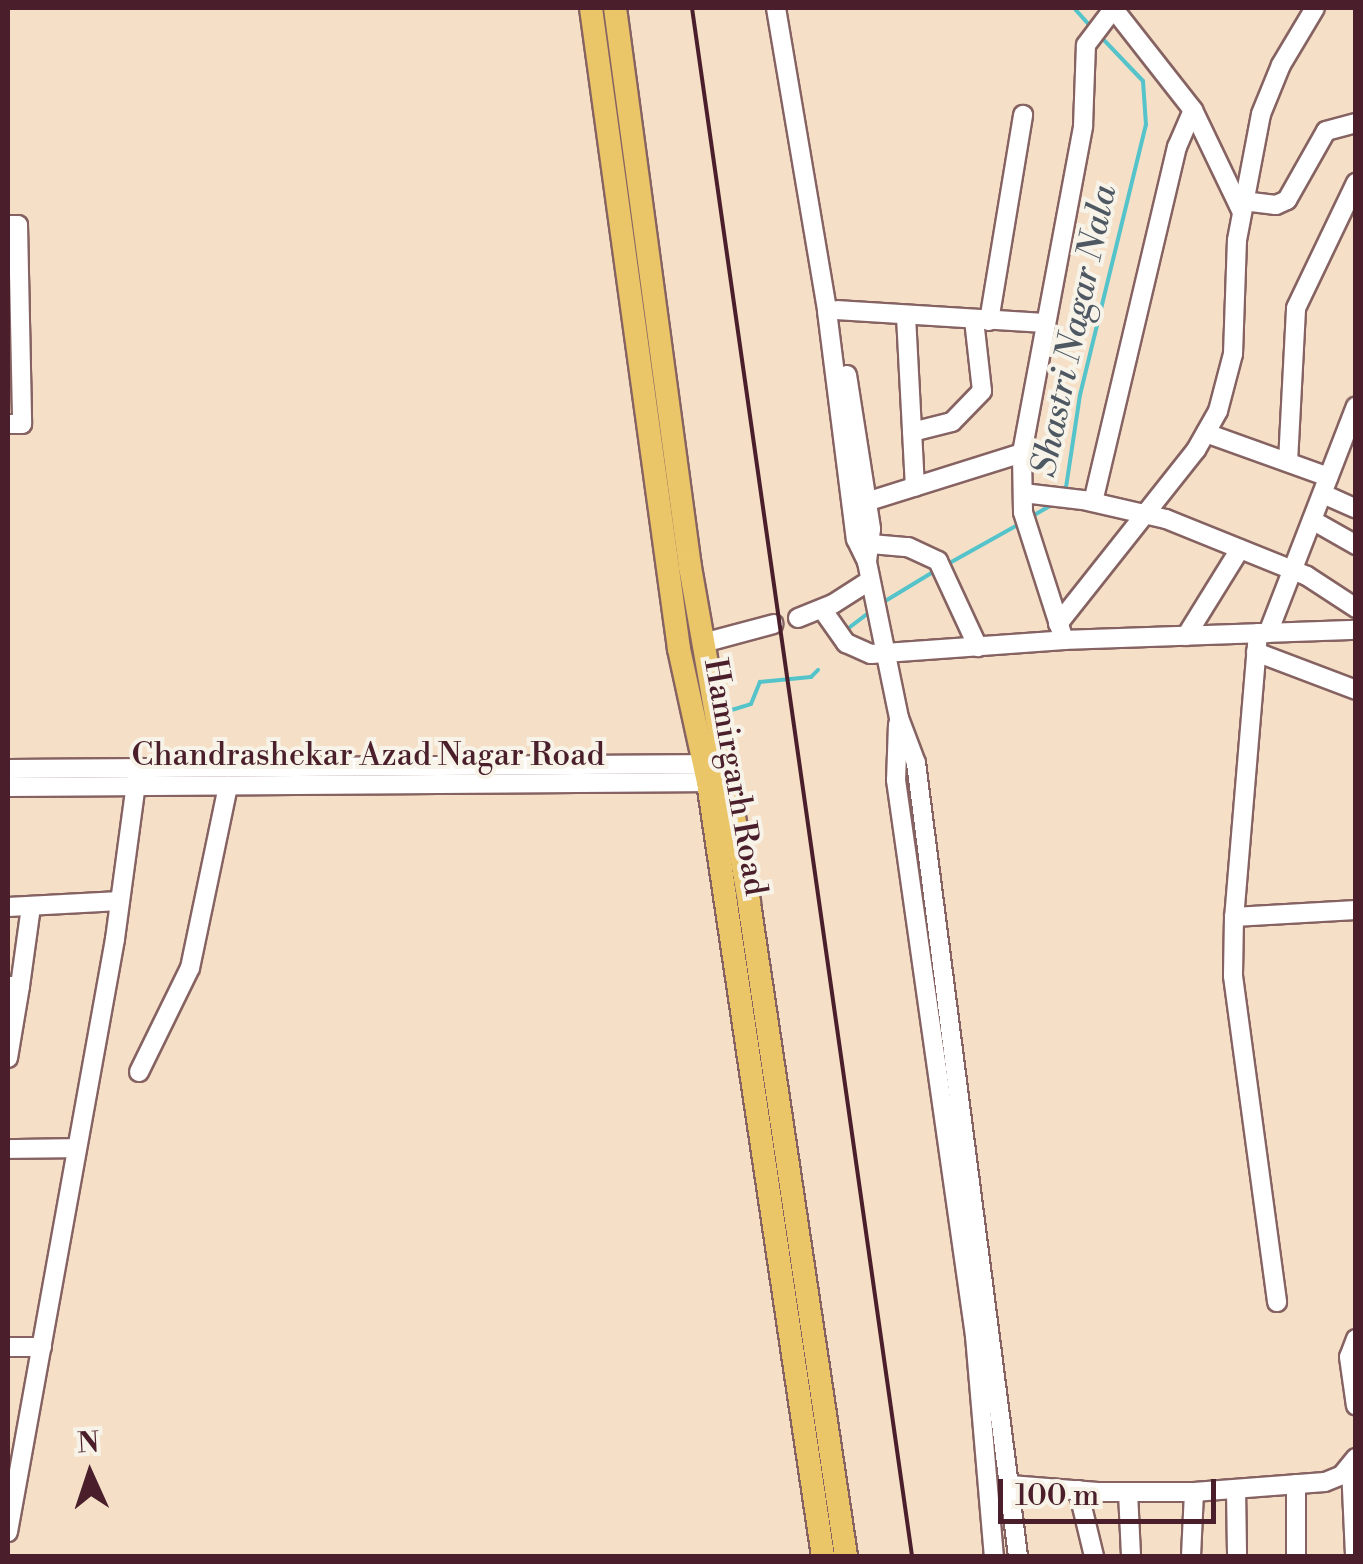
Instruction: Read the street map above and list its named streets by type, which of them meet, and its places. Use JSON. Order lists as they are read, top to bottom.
{
  "streets": {
    "main road": ["Hamirgarh Road"],
    "street": ["Chandrashekar Azad Nagar Road"]
  },
  "crossings": [
    ["Chandrashekar Azad Nagar Road", "Hamirgarh Road"]
  ],
  "water": ["Shastri Nagar Nala"],
  "scale_bar": "100 m",
  "north": "top"
}
